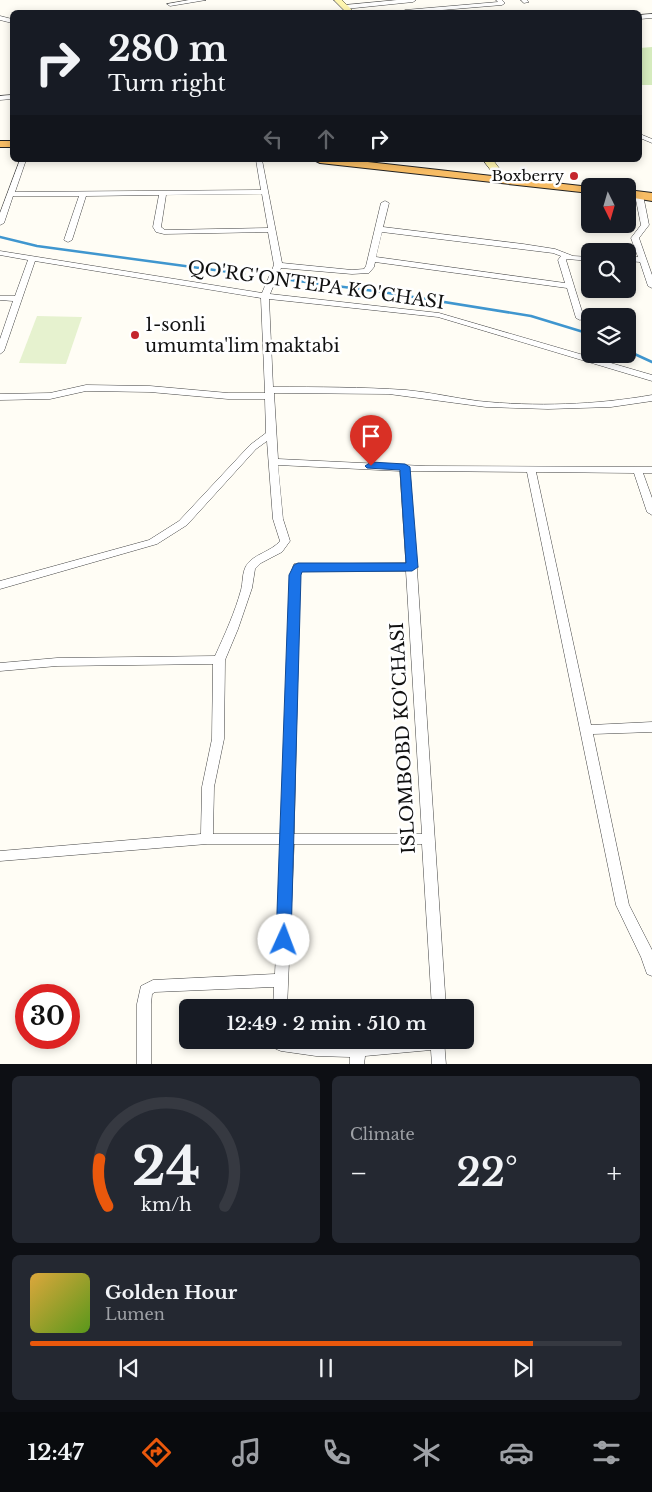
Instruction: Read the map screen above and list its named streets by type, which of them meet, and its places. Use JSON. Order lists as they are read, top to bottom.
{
  "streets": {
    "street": ["QO'RG'ONTEPA KO'CHASI", "ISLOMBOBD KO'CHASI"]
  },
  "places": ["Boxberry", "1-sonli umumta'lim maktabi"],
  "north": "bottom",
  "page": {
    "turn": ["280 m", "Turn right"],
    "limit": "30",
    "trip": "12:49 · 2 min · 510 m",
    "tile": "Climate",
    "heat": ["−", "22°", "+"],
    "song": ["Golden Hour", "Lumen"],
    "tabs": "12:47",
    "gauge": ["24", "km/h"]
  }
}
